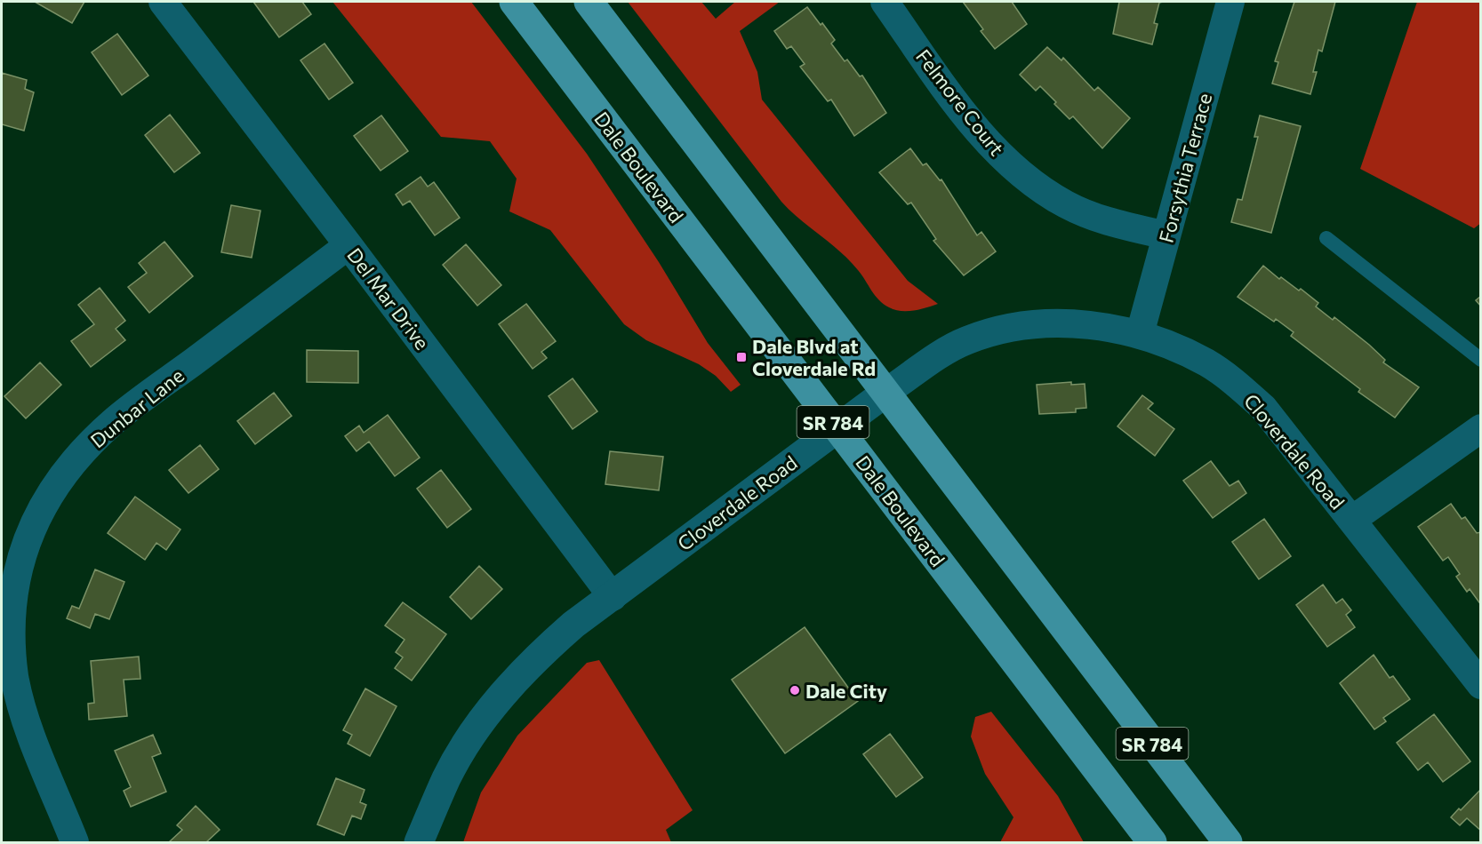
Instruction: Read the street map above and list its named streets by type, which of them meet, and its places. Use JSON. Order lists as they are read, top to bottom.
{
  "streets": {
    "main road": ["Dale Boulevard", "SR 784"],
    "street": [
      "Felmore Court",
      "Forsythia Terrace",
      "Del Mar Drive",
      "Dunbar Lane",
      "Cloverdale Road"
    ]
  },
  "crossings": [
    ["Felmore Court", "Forsythia Terrace"],
    ["Dale Boulevard", "Cloverdale Road"],
    ["Forsythia Terrace", "Cloverdale Road"],
    ["Del Mar Drive", "Dunbar Lane"],
    ["Del Mar Drive", "Cloverdale Road"],
    ["SR 784", "Cloverdale Road"]
  ],
  "places": {
    "transit": ["Dale Blvd at Cloverdale Rd"],
    "other": ["Dale City"]
  }
}
